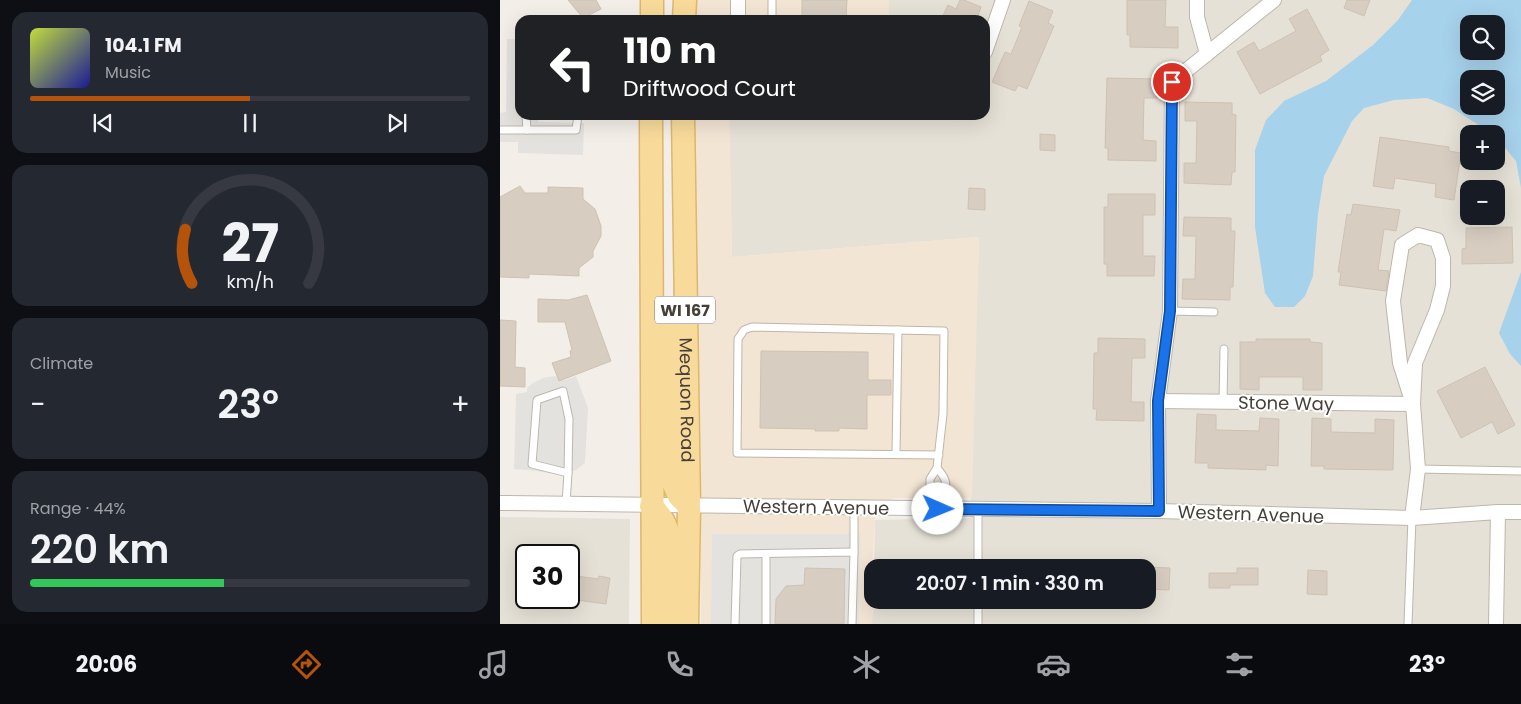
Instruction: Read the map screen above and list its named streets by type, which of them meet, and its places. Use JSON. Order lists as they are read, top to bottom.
{
  "streets": {
    "main road": ["WI 167", "Mequon Road"],
    "street": ["Stone Way", "Western Avenue"]
  },
  "crossings": [
    ["Mequon Road", "Western Avenue"]
  ],
  "page": {
    "map_buttons": ["+", "−"],
    "turn": ["110 m", "Driftwood Court"],
    "song": ["104.1 FM", "Music"],
    "tile": [
      "Climate",
      ["Range · 44%", "220 km"]
    ],
    "heat": ["−", "23°", "+"],
    "limit": "30",
    "trip": "20:07 · 1 min · 330 m",
    "tabs": ["20:06", "23°"],
    "gauge": ["27", "km/h"]
  }
}
